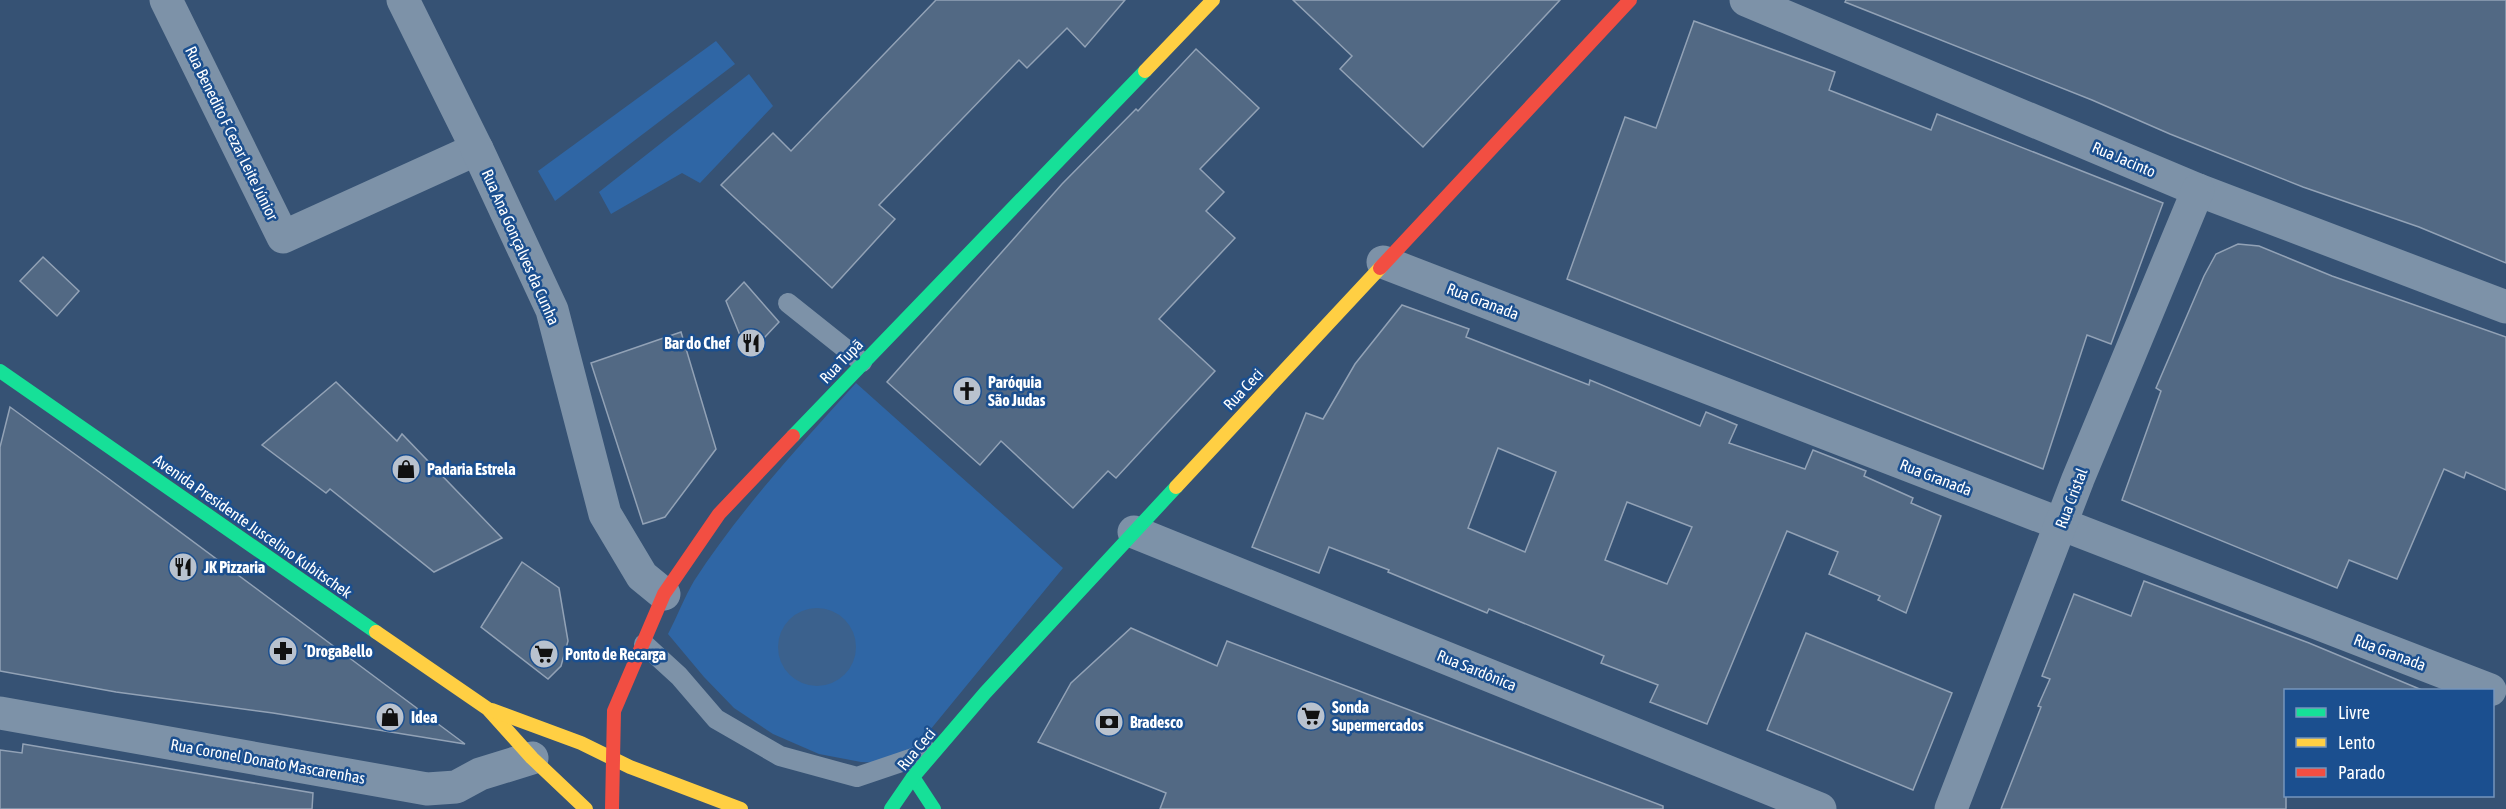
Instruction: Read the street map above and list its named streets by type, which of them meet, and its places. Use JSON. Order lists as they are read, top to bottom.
{
  "streets": {
    "main road": ["Rua Tupã", "Rua Ceci", "Avenida Presidente Juscelino Kubitschek"],
    "street": [
      "Rua Benedito F Cezar Leite Júnior",
      "Rua Jacinto",
      "Rua Ana Gonçalves da Cunha",
      "Rua Granada",
      "Rua Cristal",
      "Rua Sardônica",
      "Rua Coronel Donato Mascarenhas"
    ]
  },
  "crossings": [
    ["Rua Benedito F Cezar Leite Júnior", "Rua Ana Gonçalves da Cunha"],
    ["Rua Jacinto", "Rua Cristal"],
    ["Rua Ana Gonçalves da Cunha", "Rua Tupã"],
    ["Rua Granada", "Rua Ceci"],
    ["Rua Granada", "Rua Cristal"],
    ["Rua Tupã", "Avenida Presidente Juscelino Kubitschek"],
    ["Rua Ceci", "Rua Sardônica"],
    ["Avenida Presidente Juscelino Kubitschek", "Rua Coronel Donato Mascarenhas"]
  ],
  "places": {
    "restaurant": ["Bar do Chef", "JK Pizzaria"],
    "church": ["Paróquia São Judas"],
    "shop": ["Padaria Estrela", "Idea"],
    "pharmacy": ["´DrogaBello"],
    "supermarket": ["Ponto de Recarga", "Sonda Supermercados"],
    "bank": ["Bradesco"]
  },
  "legend": ["Livre", "Lento", "Parado"]
}
